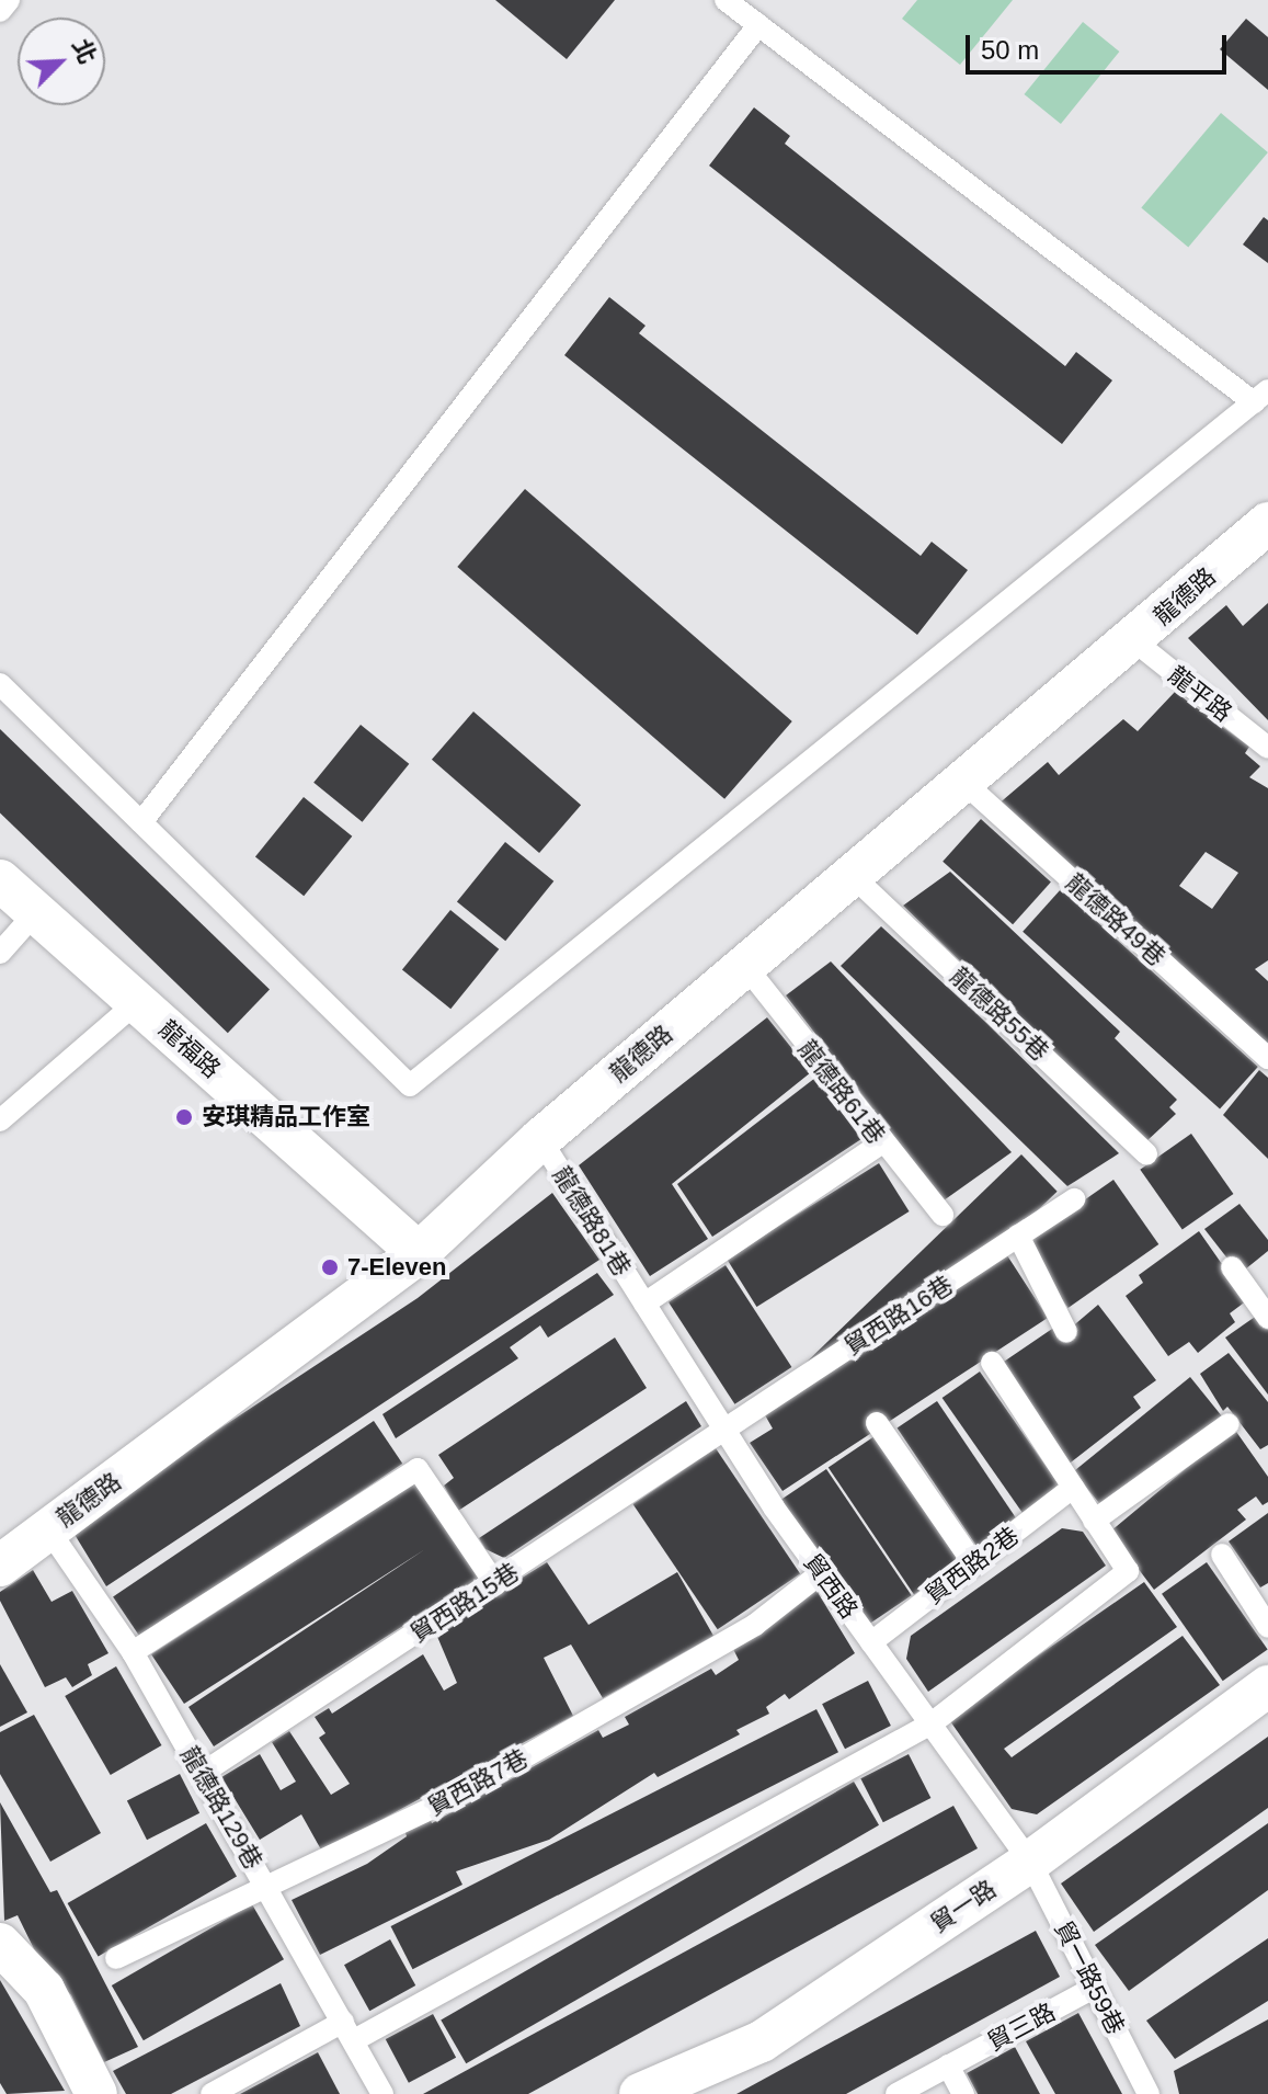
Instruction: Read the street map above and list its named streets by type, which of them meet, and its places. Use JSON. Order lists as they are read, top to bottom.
{
  "streets": {
    "street": ["龍德路", "龍福路", "貿一路"],
    "lane": [
      "龍平路",
      "龍德路49巷",
      "龍德路55巷",
      "龍德路61巷",
      "龍德路81巷",
      "貿西路16巷",
      "貿西路2巷",
      "貿西路",
      "貿西路15巷",
      "貿西路7巷",
      "龍德路129巷",
      "貿一路59巷",
      "貿三路"
    ]
  },
  "crossings": [
    ["龍德路", "龍平路"],
    ["龍德路", "龍德路49巷"],
    ["龍德路", "龍德路55巷"],
    ["龍德路", "龍福路"],
    ["龍德路", "龍德路61巷"],
    ["龍德路", "龍德路81巷"],
    ["龍德路", "龍德路129巷"],
    ["龍德路81巷", "貿西路"],
    ["貿西路16巷", "貿西路"],
    ["貿西路16巷", "貿西路15巷"],
    ["貿西路2巷", "貿西路"],
    ["貿西路", "貿西路15巷"],
    ["貿西路", "貿西路7巷"],
    ["貿西路", "貿一路"],
    ["貿西路", "貿一路59巷"],
    ["貿西路15巷", "龍德路129巷"],
    ["貿西路7巷", "龍德路129巷"],
    ["貿一路", "貿一路59巷"],
    ["貿一路59巷", "貿三路"]
  ],
  "places": ["安琪精品工作室", "7-Eleven"],
  "scale_bar": "50 m",
  "north": "top right"
}
